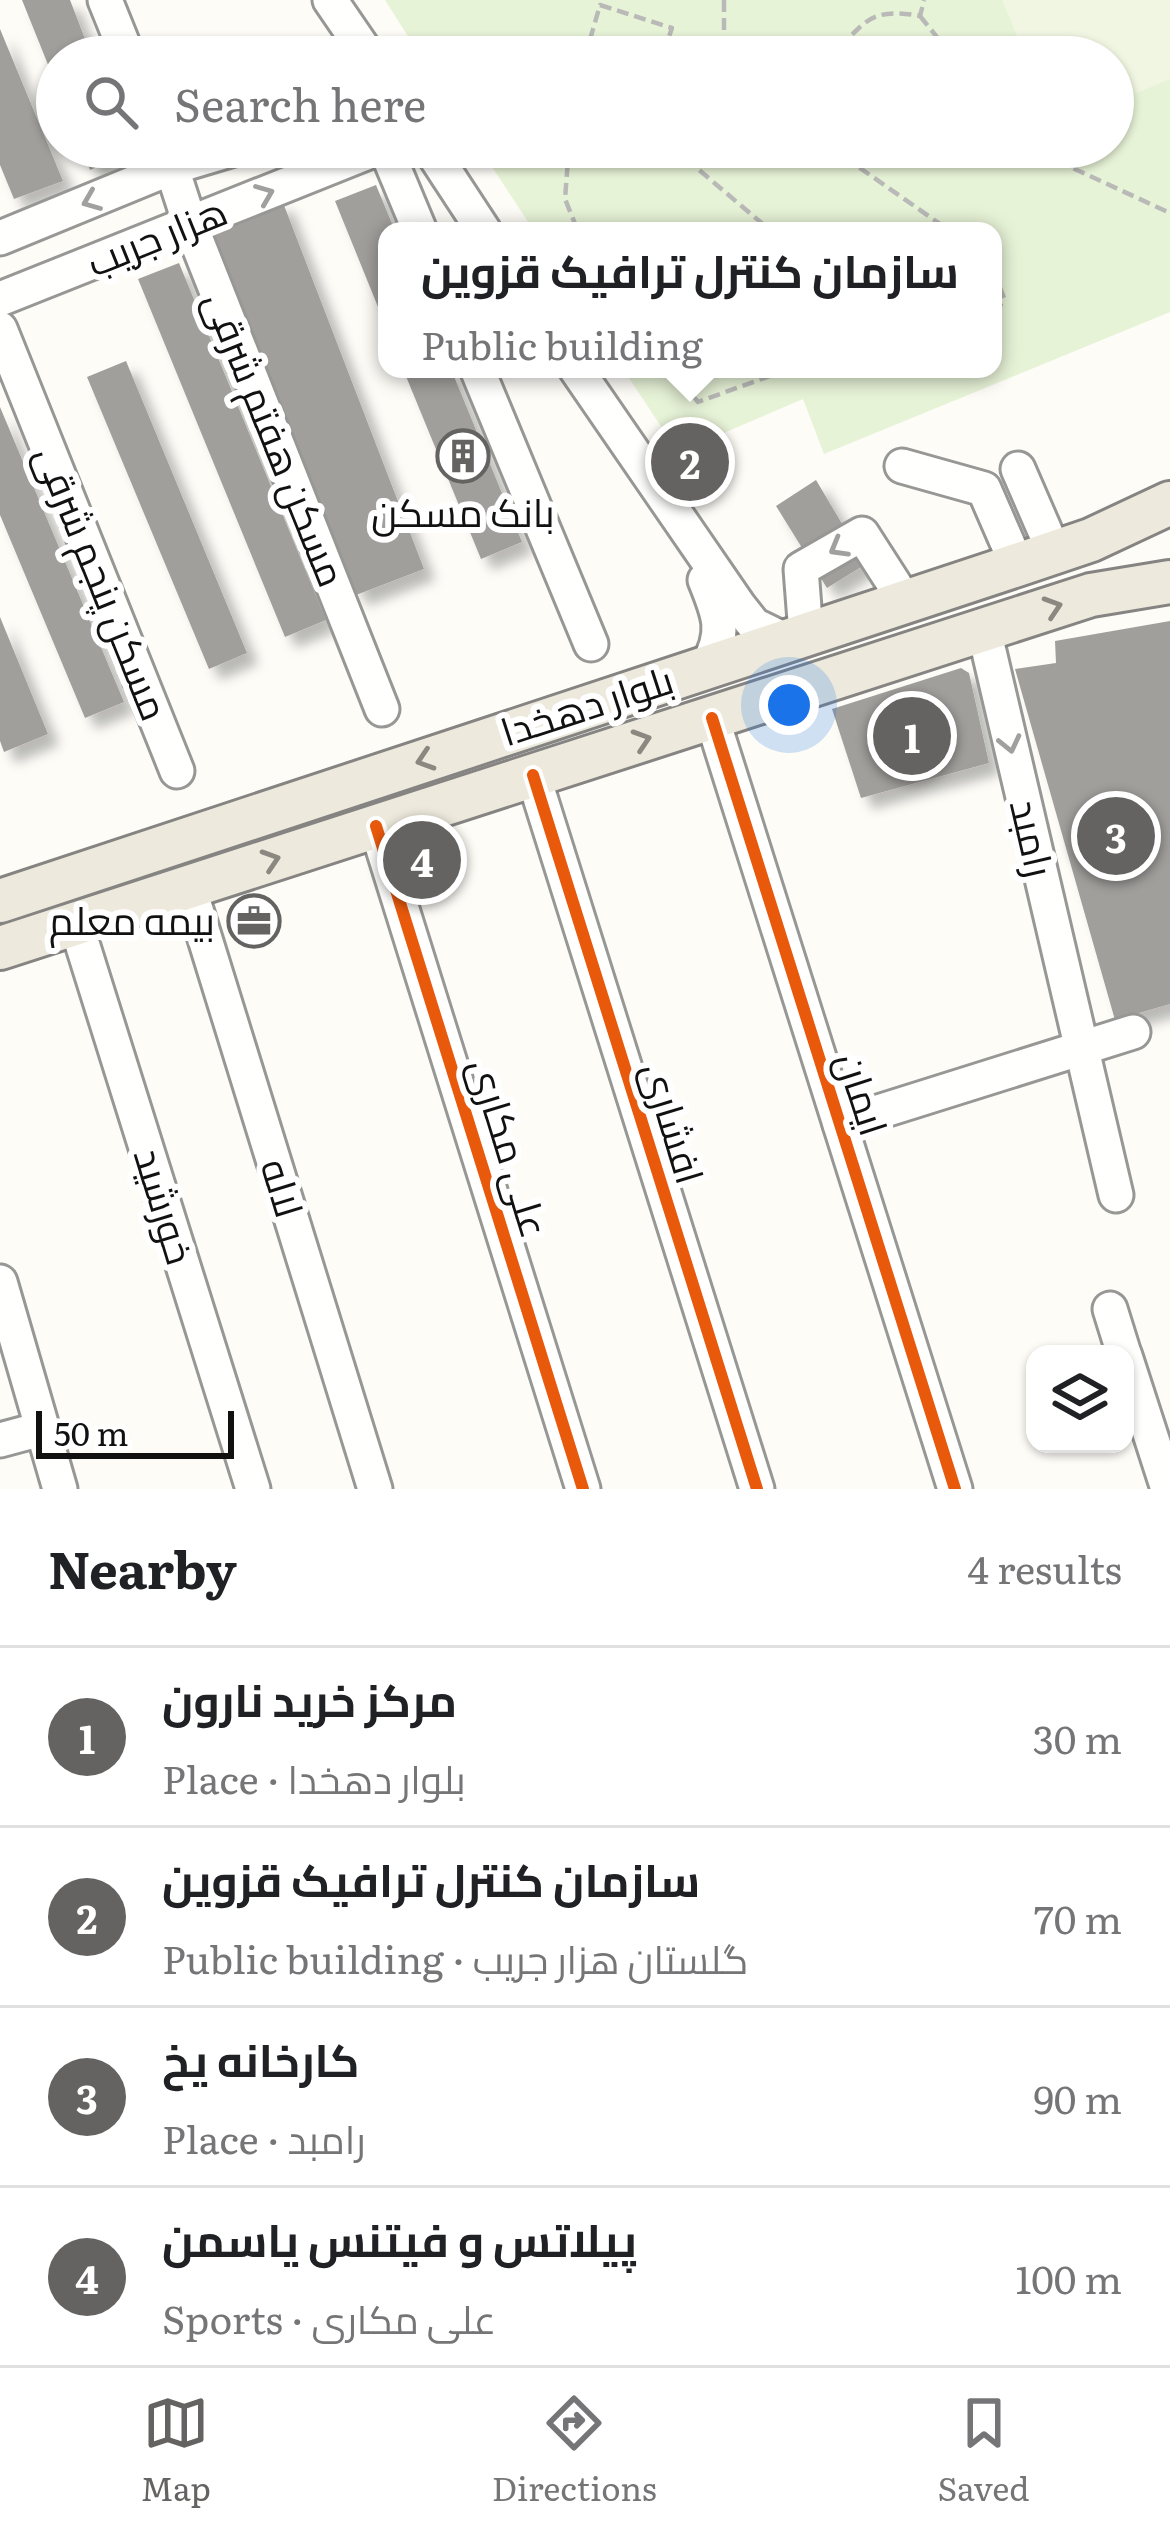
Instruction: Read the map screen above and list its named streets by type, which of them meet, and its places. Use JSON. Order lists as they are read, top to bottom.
{
  "streets": {
    "main road": ["بلوار دهخدا"],
    "street": [
      "هزار جریب",
      "مسکن هفتم شرقی",
      "مسکن پنجم شرقی",
      "رامبد",
      "ایمان",
      "افشاری",
      "علی مکاری",
      "لاله",
      "خورشید"
    ]
  },
  "crossings": [
    ["هزار جریب", "مسکن هفتم شرقی"],
    ["بلوار دهخدا", "رامبد"],
    ["بلوار دهخدا", "ایمان"],
    ["بلوار دهخدا", "افشاری"],
    ["بلوار دهخدا", "علی مکاری"],
    ["بلوار دهخدا", "لاله"],
    ["بلوار دهخدا", "خورشید"]
  ],
  "one_way": ["رامبد"],
  "places": {
    "building": ["بانک مسکن"],
    "office": ["بیمه معلم"]
  },
  "scale_bar": "50 m",
  "page": {
    "search": "Search here",
    "popup": ["سازمان کنترل ترافیک قزوین", "Public building"],
    "pins": [
      "2",
      "1",
      "3",
      "4"
    ],
    "scale": "50 m",
    "heading": ["Nearby", "4 results"],
    "list": [
      {
        "mark": "1",
        "name": "مرکز خرید نارون",
        "note": "Place · بلوار دهخدا",
        "value": "30 m"
      },
      {
        "mark": "2",
        "name": "سازمان کنترل ترافیک قزوین",
        "note": "Public building · گلستان هزار جریب",
        "value": "70 m"
      },
      {
        "mark": "3",
        "name": "کارخانه یخ",
        "note": "Place · رامبد",
        "value": "90 m"
      },
      {
        "mark": "4",
        "name": "پیلاتس و فیتنس یاسمن",
        "note": "Sports · علی مکاری",
        "value": "100 m"
      }
    ],
    "nav": ["Map", "Directions", "Saved"]
  }
}
